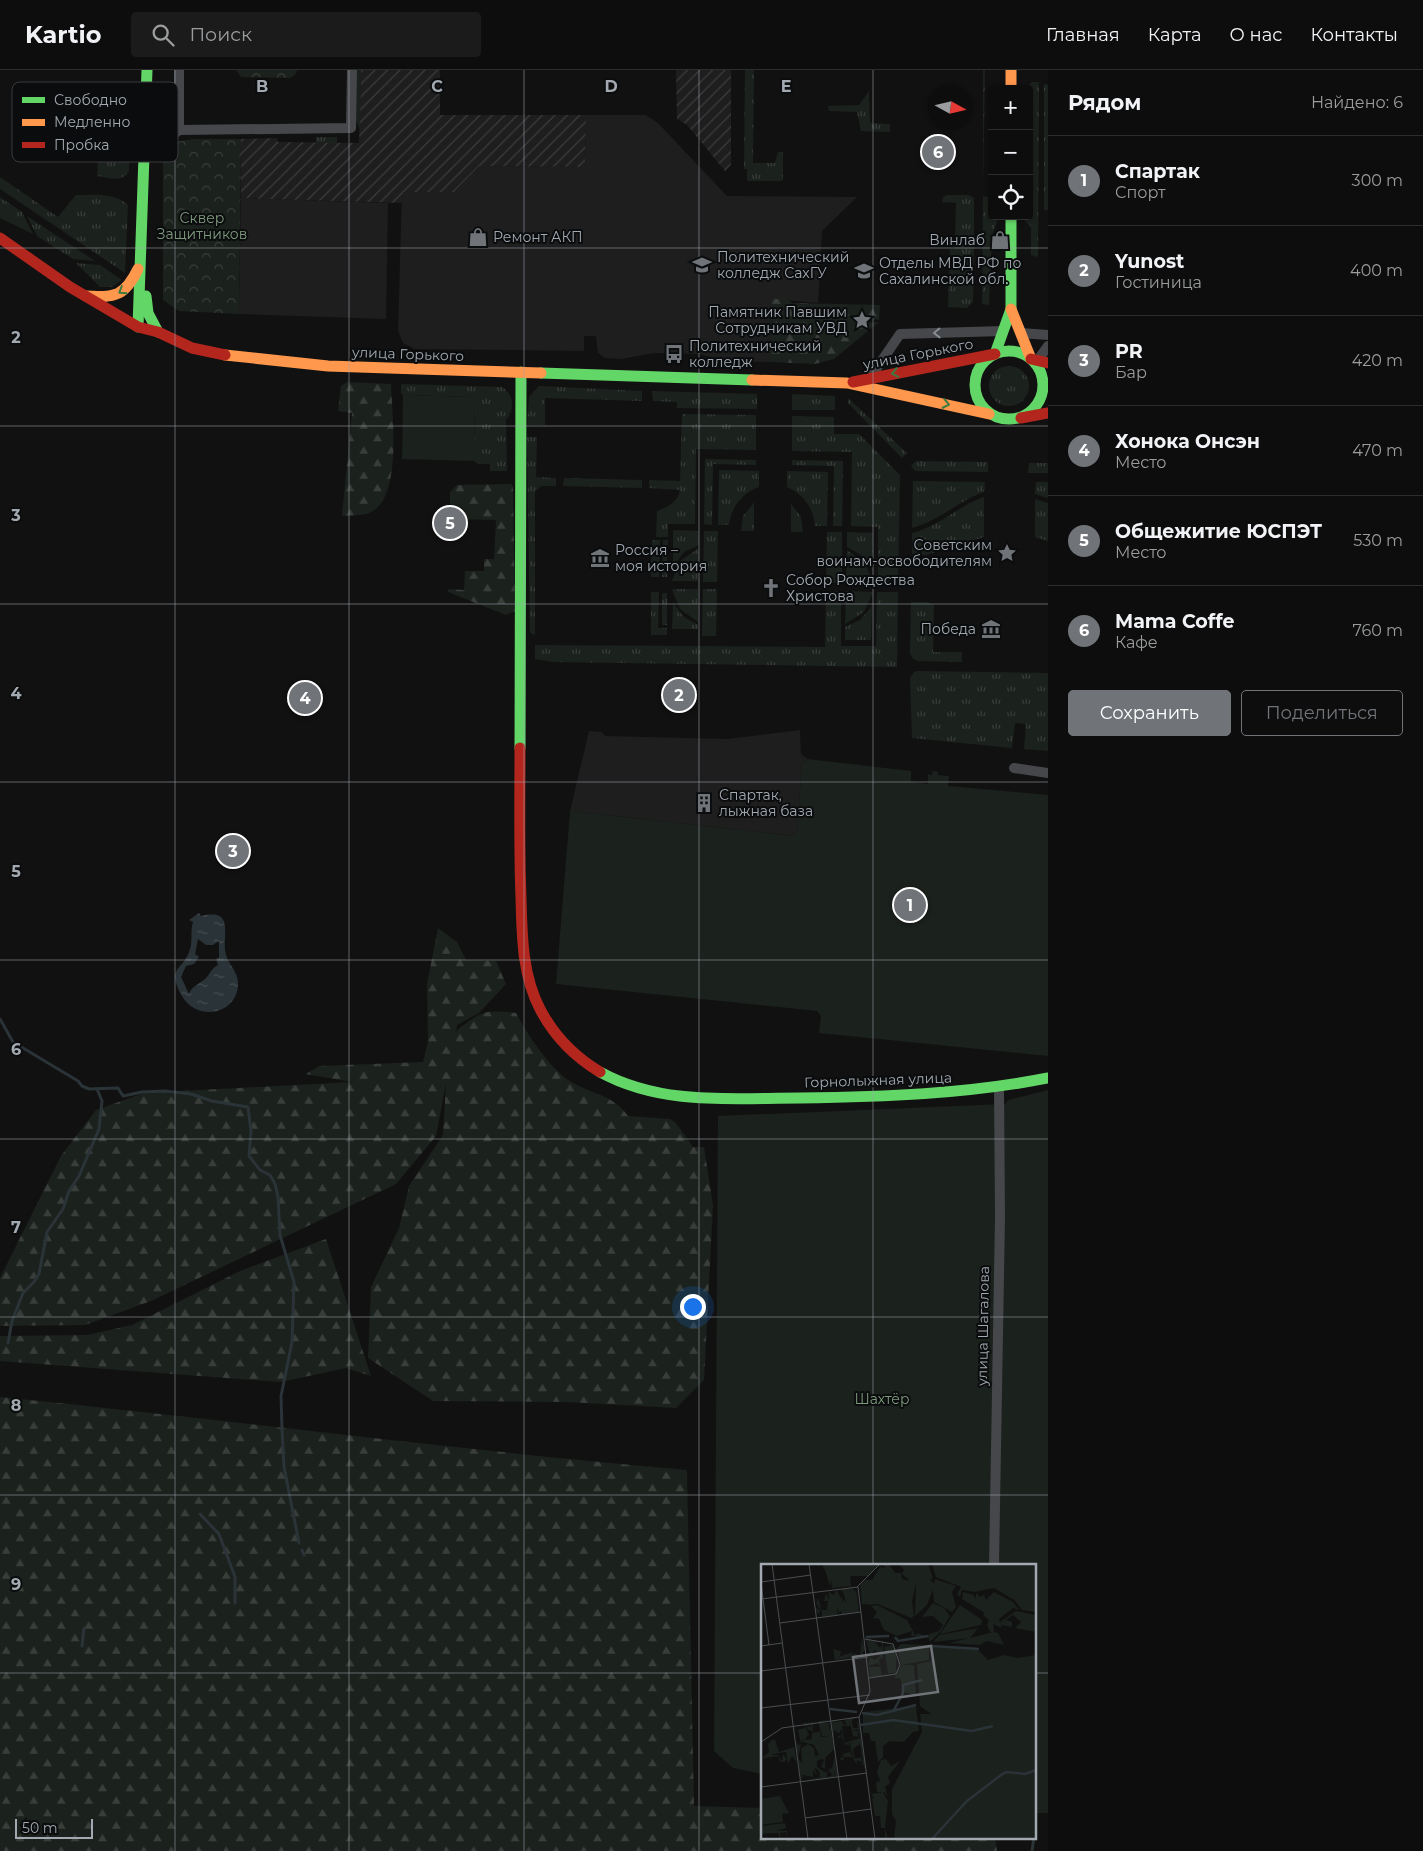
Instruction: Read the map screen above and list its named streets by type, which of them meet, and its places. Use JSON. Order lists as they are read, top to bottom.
{
  "streets": {
    "main road": ["улица Горького", "Горнолыжная улица"],
    "street": ["улица Шагалова"]
  },
  "crossings": [
    ["улица Горького", "Горнолыжная улица"],
    ["Горнолыжная улица", "улица Шагалова"]
  ],
  "parks": ["Сквер Защитников", "Шахтёр"],
  "places": {
    "shop": ["Ремонт АКП", "Винлаб"],
    "school or university": ["Политехнический колледж СахГУ", "Отделы МВД РФ по Сахалинской обл."],
    "place": ["Памятник Павшим Сотрудникам УВД", "Советским воинам-освободителям"],
    "bus stop": ["Политехнический колледж"],
    "museum": ["Россия – моя история", "Победа"],
    "church": ["Собор Рождества Христова"],
    "building": ["Спартак, лыжная база"]
  },
  "legend": ["Свободно", "Медленно", "Пробка"],
  "scale_bar": "50 m",
  "north": "right",
  "page": {
    "header": "Kartio",
    "search": "Поиск",
    "nav": [
      "Главная",
      "Карта",
      "О нас",
      "Контакты"
    ],
    "heading": ["Рядом", "Найдено: 6"],
    "map_buttons": ["+", "−"],
    "pins": [
      "6",
      "5",
      "2",
      "4",
      "3",
      "1"
    ],
    "list": [
      {
        "mark": "1",
        "name": "Спартак",
        "note": "Спорт",
        "value": "300 m"
      },
      {
        "mark": "2",
        "name": "Yunost",
        "note": "Гостиница",
        "value": "400 m"
      },
      {
        "mark": "3",
        "name": "PR",
        "note": "Бар",
        "value": "420 m"
      },
      {
        "mark": "4",
        "name": "Хонока Онсэн",
        "note": "Место",
        "value": "470 m"
      },
      {
        "mark": "5",
        "name": "Общежитие ЮСПЭТ",
        "note": "Место",
        "value": "530 m"
      },
      {
        "mark": "6",
        "name": "Mama Coffe",
        "note": "Кафе",
        "value": "760 m"
      }
    ],
    "buttons": ["Сохранить", "Поделиться"],
    "scale": "50 m"
  },
  "grid": {
    "columns": [
      "B",
      "C",
      "D",
      "E"
    ],
    "rows": [
      "2",
      "3",
      "4",
      "5",
      "6",
      "7",
      "8",
      "9"
    ]
  }
}
